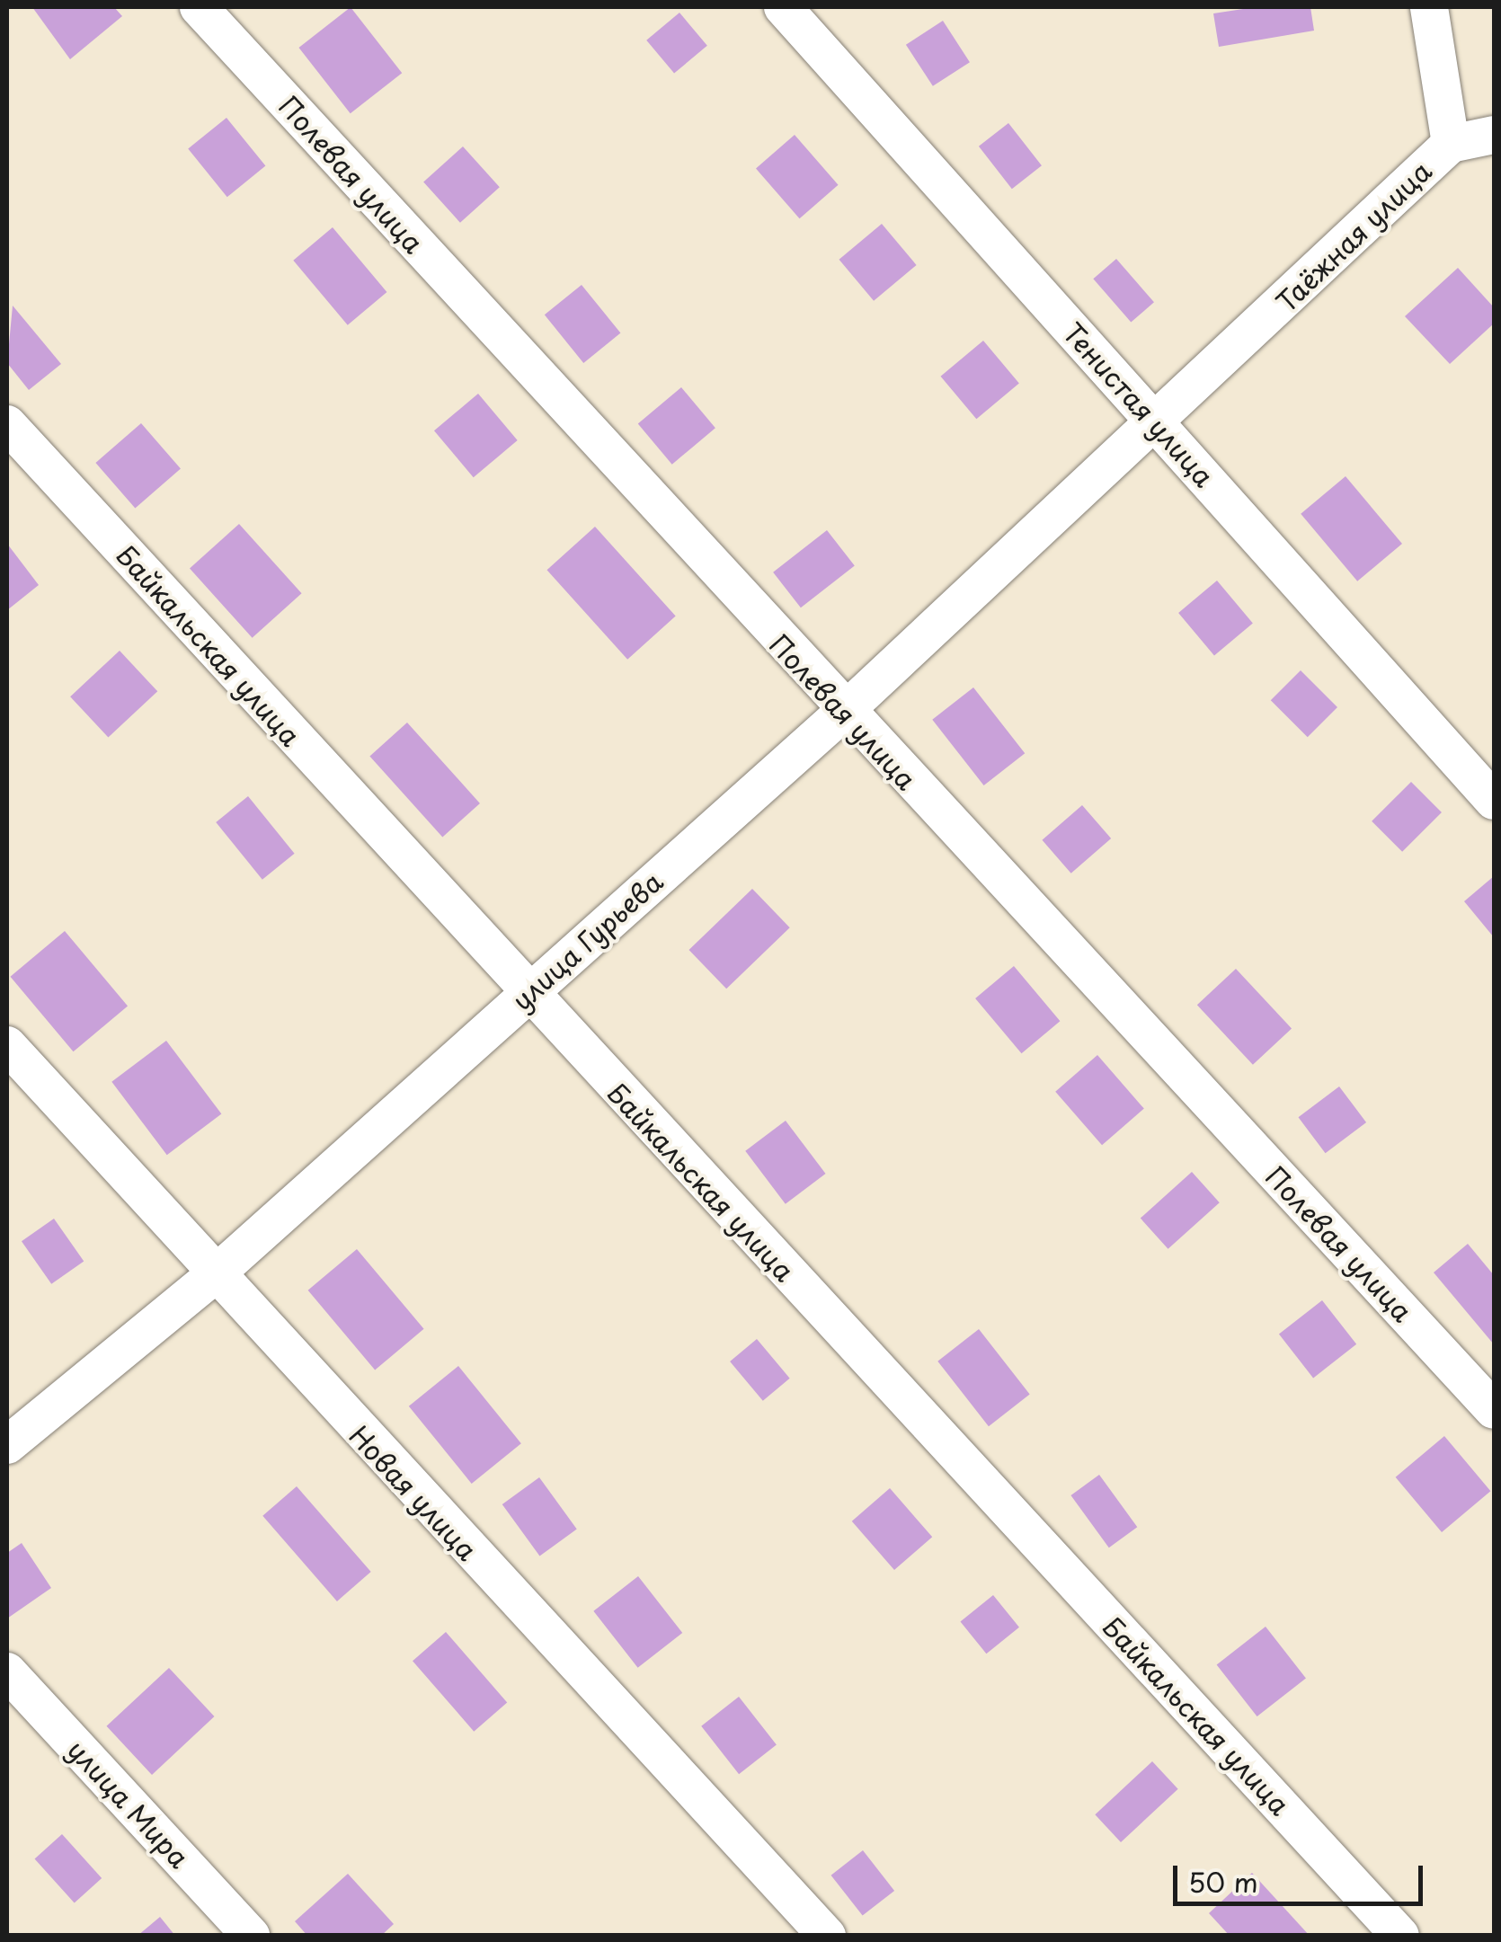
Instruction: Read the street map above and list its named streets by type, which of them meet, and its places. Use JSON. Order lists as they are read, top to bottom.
{
  "streets": {
    "street": [
      "Полевая улица",
      "Таёжная улица",
      "Тенистая улица",
      "Байкальская улица",
      "улица Гурьева",
      "Новая улица",
      "улица Мира"
    ]
  },
  "crossings": [
    ["Полевая улица", "улица Гурьева"],
    ["Таёжная улица", "Тенистая улица"],
    ["Таёжная улица", "улица Гурьева"],
    ["Тенистая улица", "улица Гурьева"],
    ["Байкальская улица", "улица Гурьева"],
    ["улица Гурьева", "Новая улица"]
  ],
  "scale_bar": "50 m"
}
